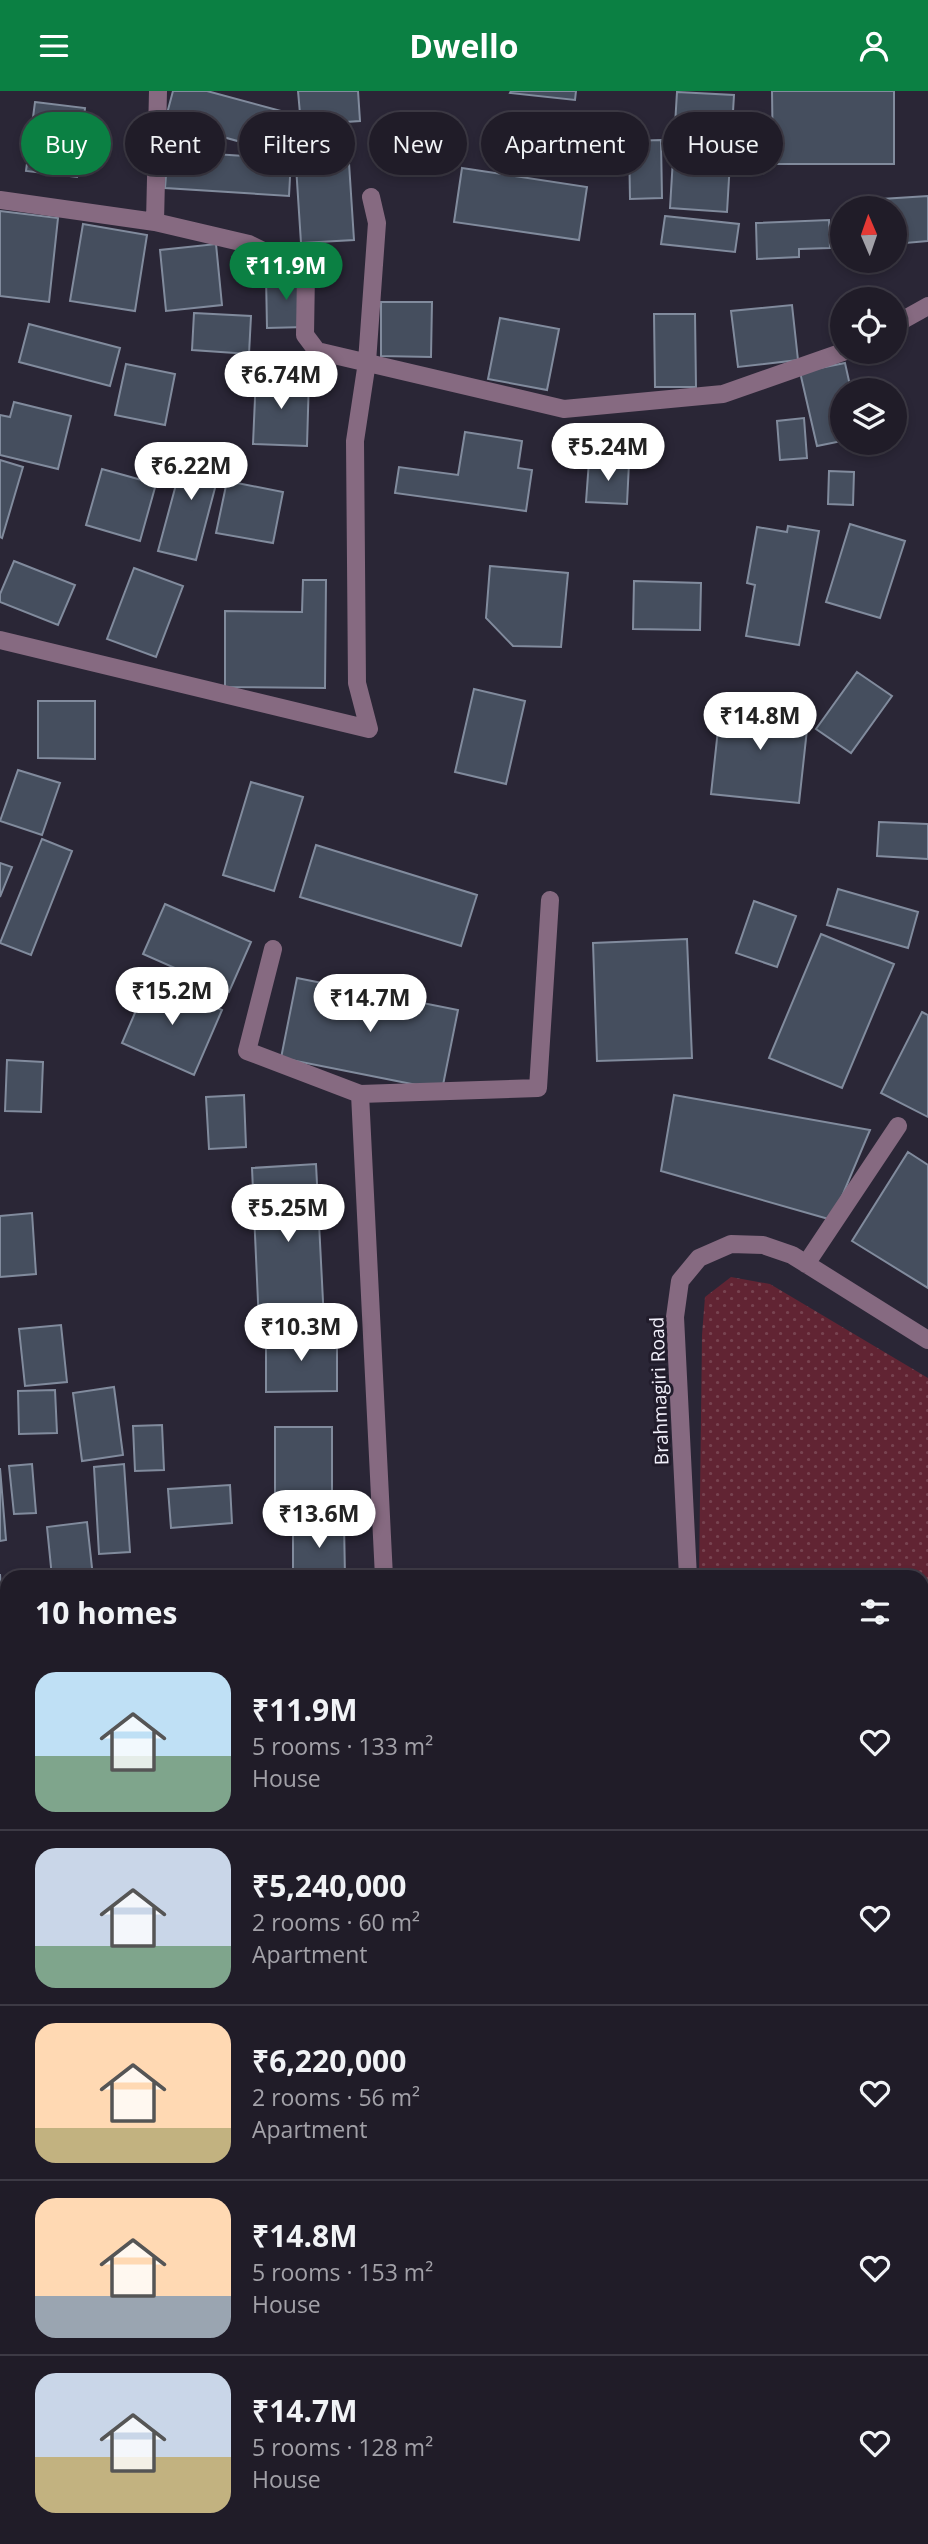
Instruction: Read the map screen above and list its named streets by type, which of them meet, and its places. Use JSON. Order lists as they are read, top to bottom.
{
  "streets": {
    "street": ["Brahmagiri Road"]
  },
  "north": "top",
  "page": {
    "header": "Dwello",
    "chip": [
      "Buy",
      "Rent",
      "Filters",
      "New",
      "Apartment",
      "House"
    ],
    "price": [
      "₹11.9M",
      "₹6.74M",
      "₹5.24M",
      "₹6.22M",
      "₹14.8M",
      "₹15.2M",
      "₹14.7M",
      "₹5.25M",
      "₹10.3M",
      "₹13.6M"
    ],
    "heading": "10 homes",
    "list": [
      {
        "name": "₹11.9M",
        "note": "5 rooms · 133 m² · House"
      },
      {
        "name": "₹5,240,000",
        "note": "2 rooms · 60 m² · Apartment"
      },
      {
        "name": "₹6,220,000",
        "note": "2 rooms · 56 m² · Apartment"
      },
      {
        "name": "₹14.8M",
        "note": "5 rooms · 153 m² · House"
      },
      {
        "name": "₹14.7M",
        "note": "5 rooms · 128 m² · House"
      }
    ]
  }
}
